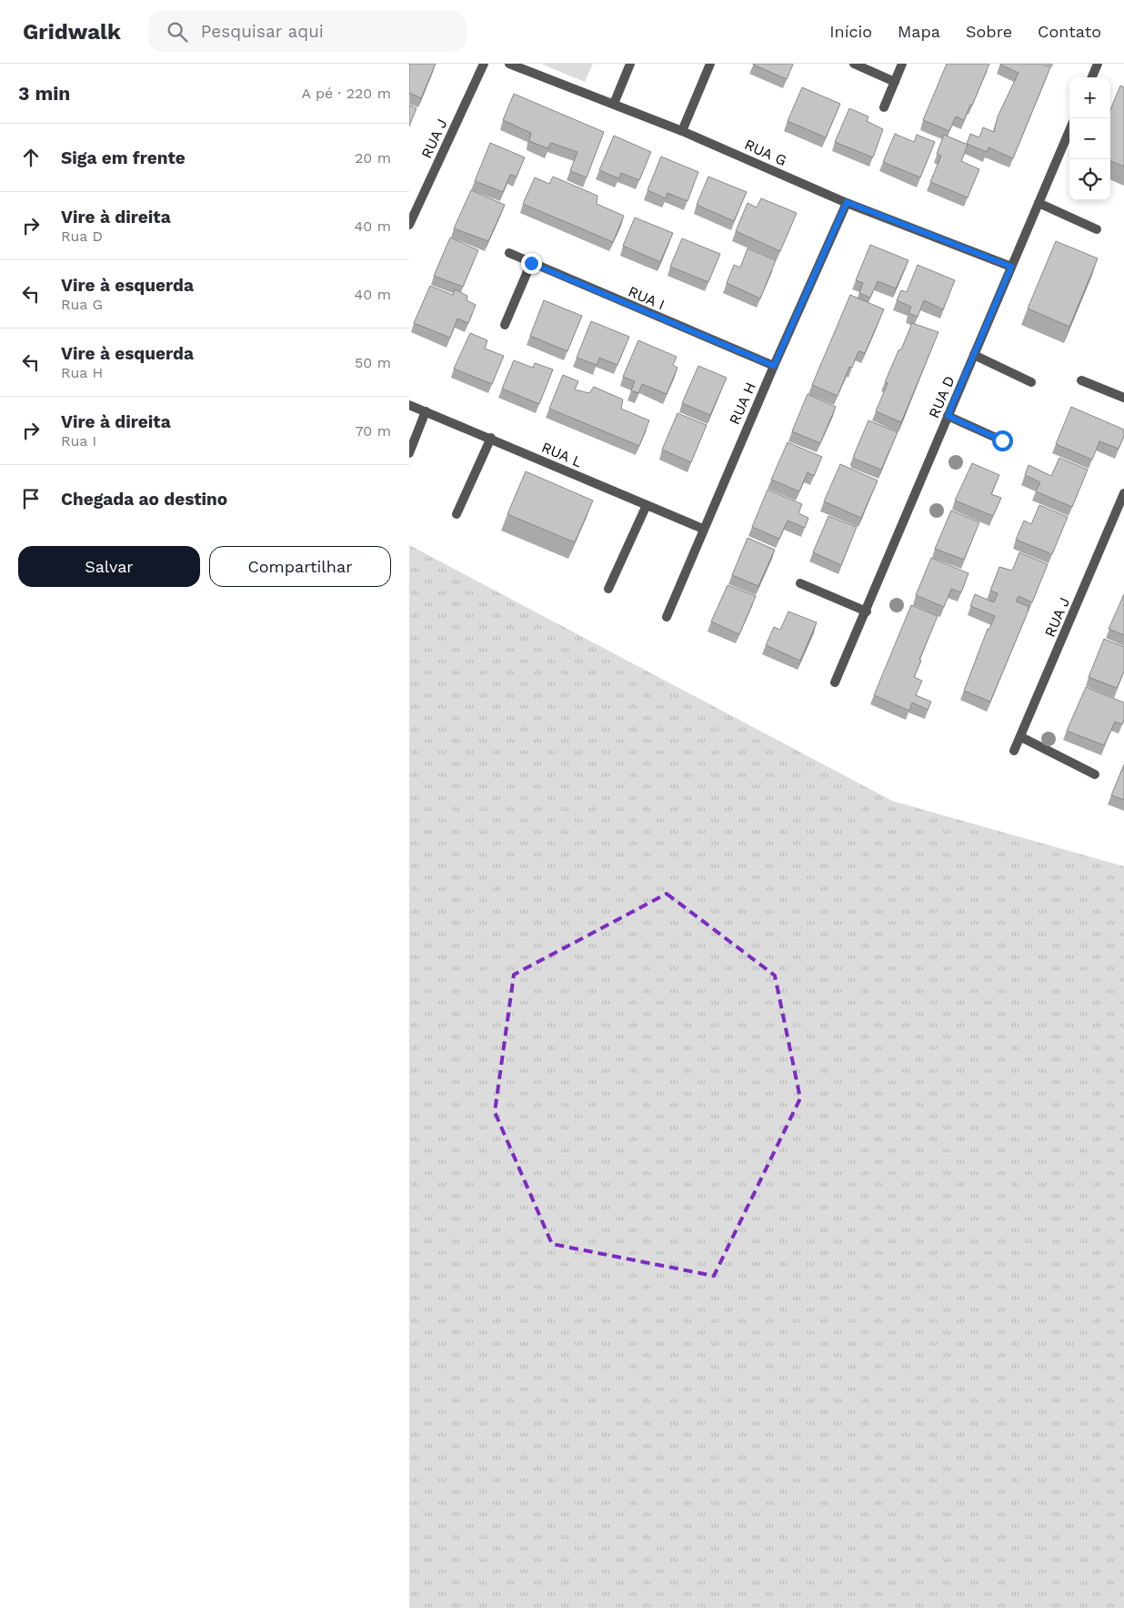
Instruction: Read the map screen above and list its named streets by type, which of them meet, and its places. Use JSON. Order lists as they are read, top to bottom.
{
  "streets": {
    "street": [
      "RUA J",
      "RUA G",
      "RUA I",
      "RUA D",
      "RUA H",
      "RUA L"
    ]
  },
  "crossings": [
    ["RUA G", "RUA D"],
    ["RUA G", "RUA H"],
    ["RUA I", "RUA H"],
    ["RUA H", "RUA L"]
  ],
  "page": {
    "header": "Gridwalk",
    "search": "Pesquisar aqui",
    "nav": [
      "Início",
      "Mapa",
      "Sobre",
      "Contato"
    ],
    "heading": ["3 min", "A pé · 220 m"],
    "map_buttons": ["+", "−"],
    "list": [
      ["Siga em frente", "20 m"],
      ["Vire à direita", "Rua D", "40 m"],
      ["Vire à esquerda", "Rua G", "40 m"],
      ["Vire à esquerda", "Rua H", "50 m"],
      ["Vire à direita", "Rua I", "70 m"],
      "Chegada ao destino"
    ],
    "buttons": ["Salvar", "Compartilhar"]
  }
}
